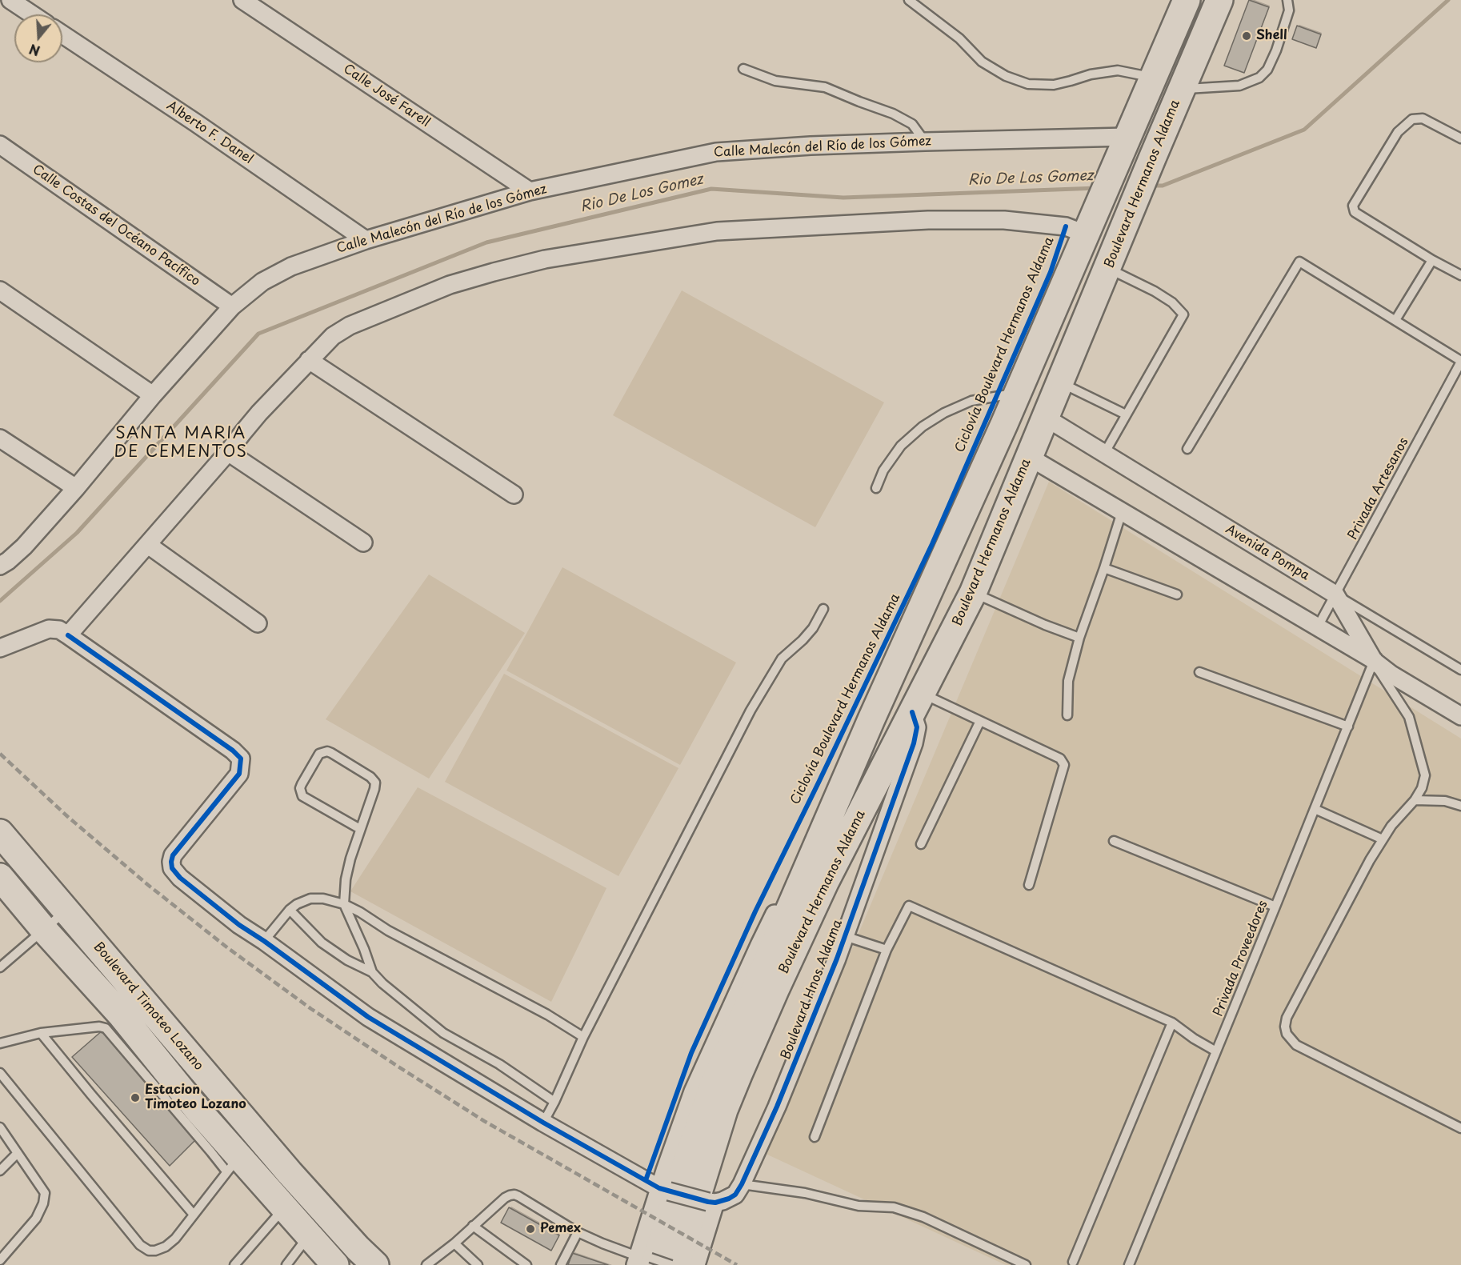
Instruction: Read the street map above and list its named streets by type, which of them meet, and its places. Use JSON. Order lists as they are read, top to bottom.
{
  "streets": {
    "main road": ["Boulevard Hermanos Aldama", "Boulevard Timoteo Lozano"],
    "street": [
      "Calle José Farell",
      "Alberto F. Danel",
      "Calle Malecón del Río de los Gómez",
      "Calle Costas del Océano Pacífico",
      "Avenida Pompa",
      "Boulevard Hnos Aldama"
    ],
    "lane": ["Privada Artesanos", "Privada Proveedores"],
    "cycle path": ["Ciclovía Boulevard Hermanos Aldama"]
  },
  "crossings": [
    ["Calle José Farell", "Calle Malecón del Río de los Gómez"],
    ["Alberto F. Danel", "Calle Malecón del Río de los Gómez"],
    ["Calle Malecón del Río de los Gómez", "Boulevard Hermanos Aldama"],
    ["Calle Malecón del Río de los Gómez", "Calle Costas del Océano Pacífico"],
    ["Boulevard Hermanos Aldama", "Avenida Pompa"],
    ["Boulevard Hermanos Aldama", "Boulevard Hnos Aldama"],
    ["Privada Artesanos", "Avenida Pompa"],
    ["Avenida Pompa", "Privada Proveedores"]
  ],
  "districts": ["SANTA MARIA DE CEMENTOS"],
  "water": ["Rio De Los Gomez"],
  "places": ["Shell", "Estacion Timoteo Lozano", "Pemex"],
  "north": "bottom"
}
